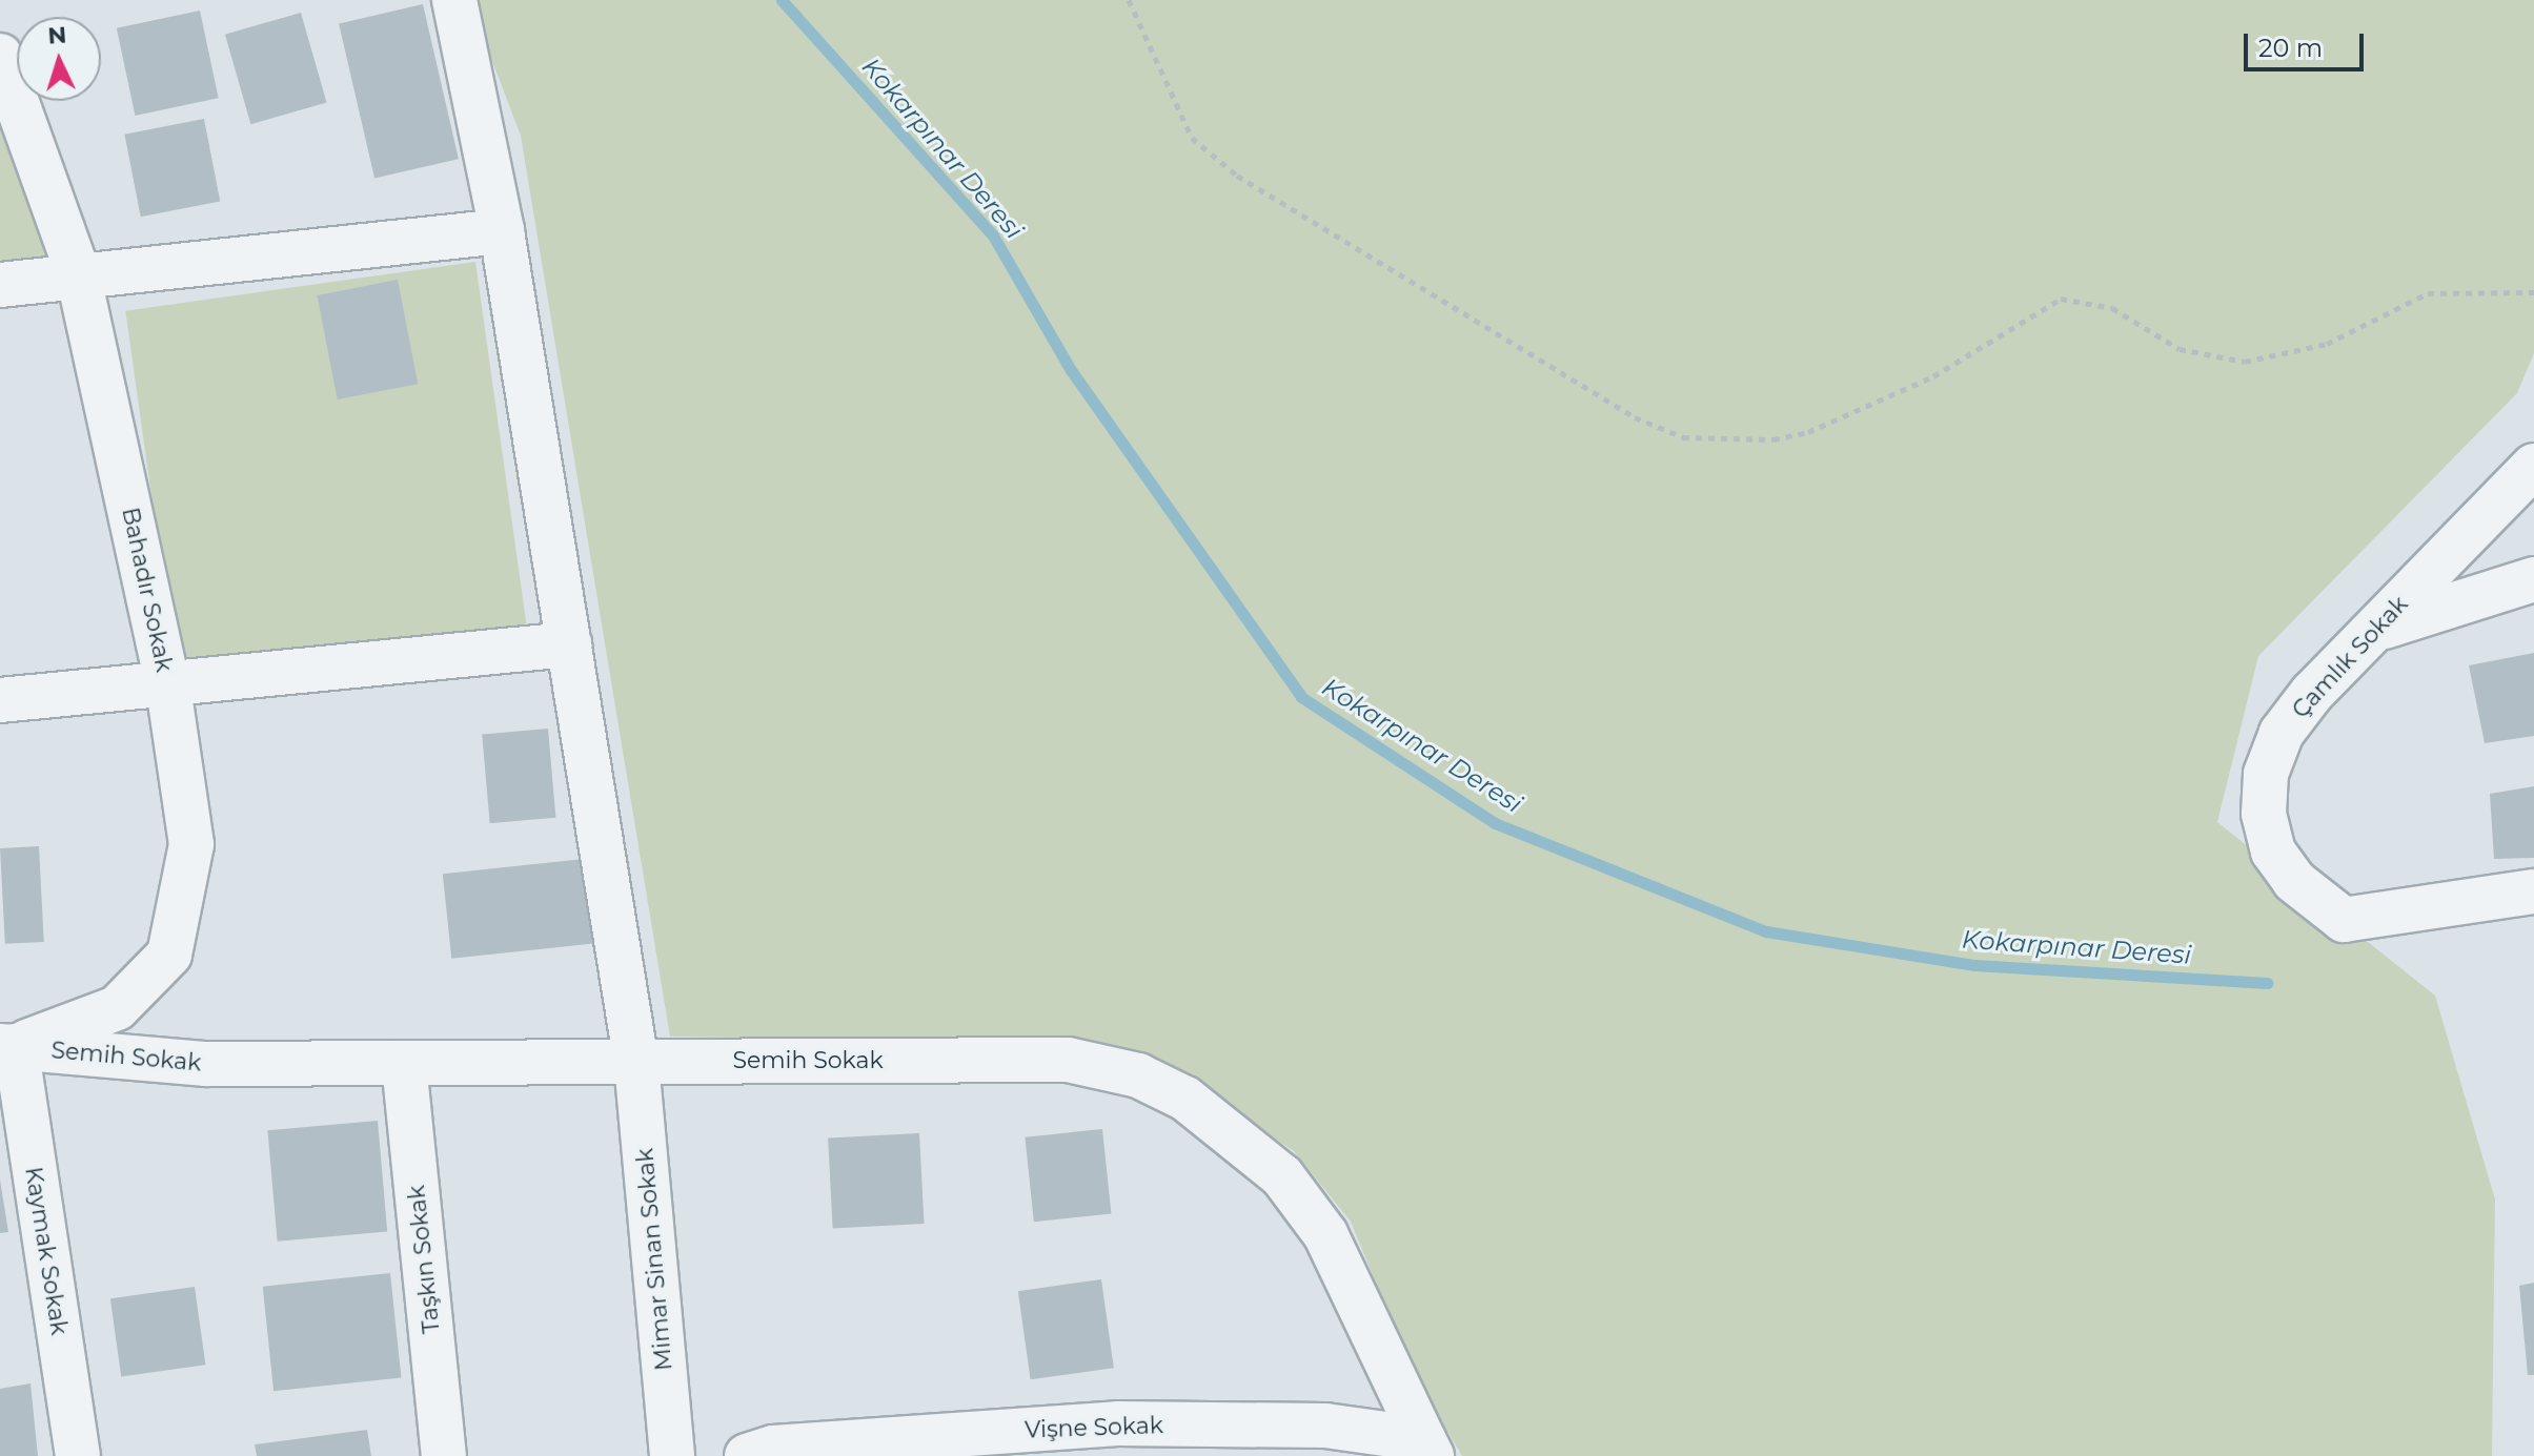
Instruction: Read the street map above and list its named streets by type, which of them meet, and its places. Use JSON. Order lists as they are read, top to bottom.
{
  "streets": {
    "street": [
      "Bahadır Sokak",
      "Çamlık Sokak",
      "Semih Sokak",
      "Kaymak Sokak",
      "Taşkın Sokak",
      "Mimar Sinan Sokak",
      "Vişne Sokak"
    ]
  },
  "crossings": [
    ["Bahadır Sokak", "Semih Sokak"],
    ["Bahadır Sokak", "Kaymak Sokak"],
    ["Semih Sokak", "Kaymak Sokak"],
    ["Semih Sokak", "Taşkın Sokak"],
    ["Semih Sokak", "Mimar Sinan Sokak"],
    ["Semih Sokak", "Vişne Sokak"]
  ],
  "water": ["Kokarpınar Deresi"],
  "scale_bar": "20 m",
  "north": "top"
}
